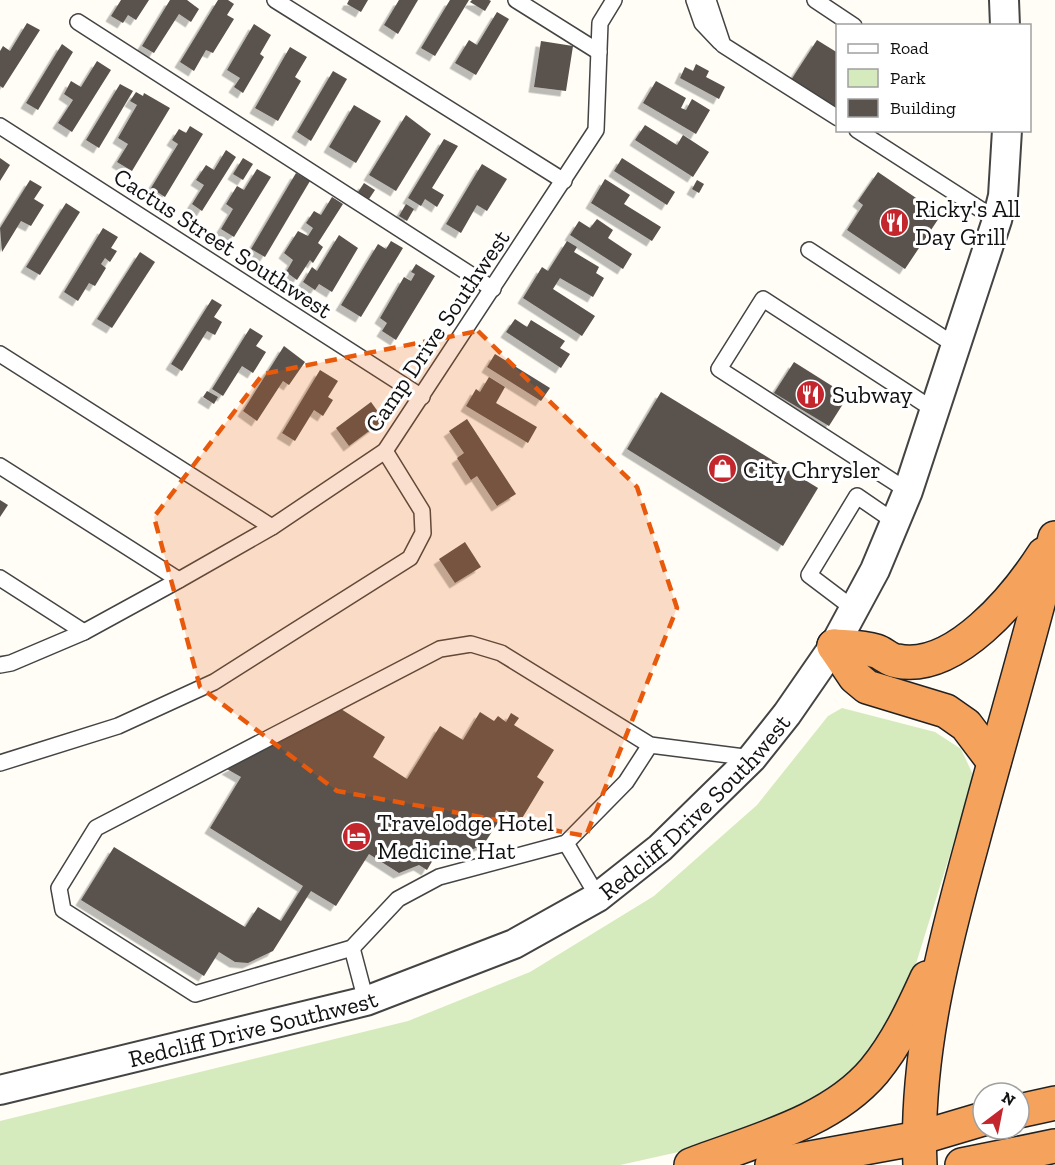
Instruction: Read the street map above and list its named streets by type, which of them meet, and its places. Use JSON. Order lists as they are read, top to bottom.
{
  "streets": {
    "street": ["Redcliff Drive Southwest"],
    "lane": ["Cactus Street Southwest", "Camp Drive Southwest"]
  },
  "crossings": [
    ["Cactus Street Southwest", "Camp Drive Southwest"]
  ],
  "places": {
    "restaurant": ["Ricky's All Day Grill", "Subway"],
    "shop": ["City Chrysler"],
    "hotel": ["Travelodge Hotel Medicine Hat"]
  },
  "legend": ["Road", "Park", "Building"],
  "north": "top right"
}
